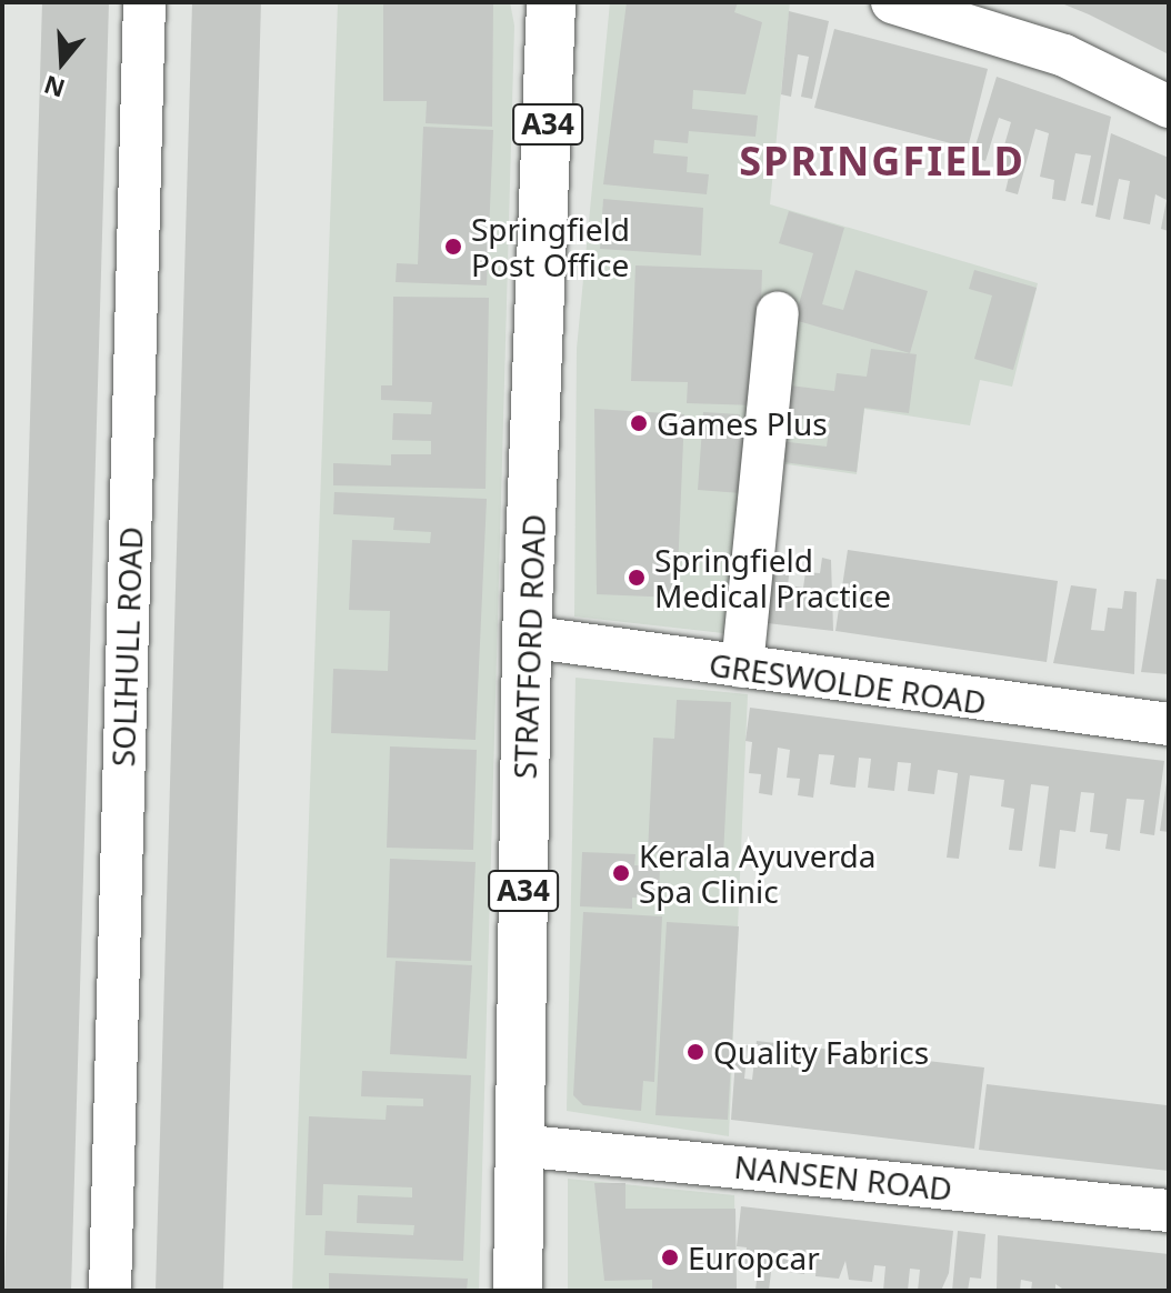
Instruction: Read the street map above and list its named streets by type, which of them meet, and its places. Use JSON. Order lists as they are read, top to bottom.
{
  "streets": {
    "highway": ["A34", "STRATFORD ROAD"],
    "street": ["SOLIHULL ROAD", "GRESWOLDE ROAD", "NANSEN ROAD"]
  },
  "crossings": [
    ["STRATFORD ROAD", "GRESWOLDE ROAD"],
    ["STRATFORD ROAD", "NANSEN ROAD"]
  ],
  "districts": ["SPRINGFIELD"],
  "places": [
    "Springfield Post Office",
    "Games Plus",
    "Springfield Medical Practice",
    "Kerala Ayuverda Spa Clinic",
    "Quality Fabrics",
    "Europcar"
  ],
  "north": "bottom"
}
